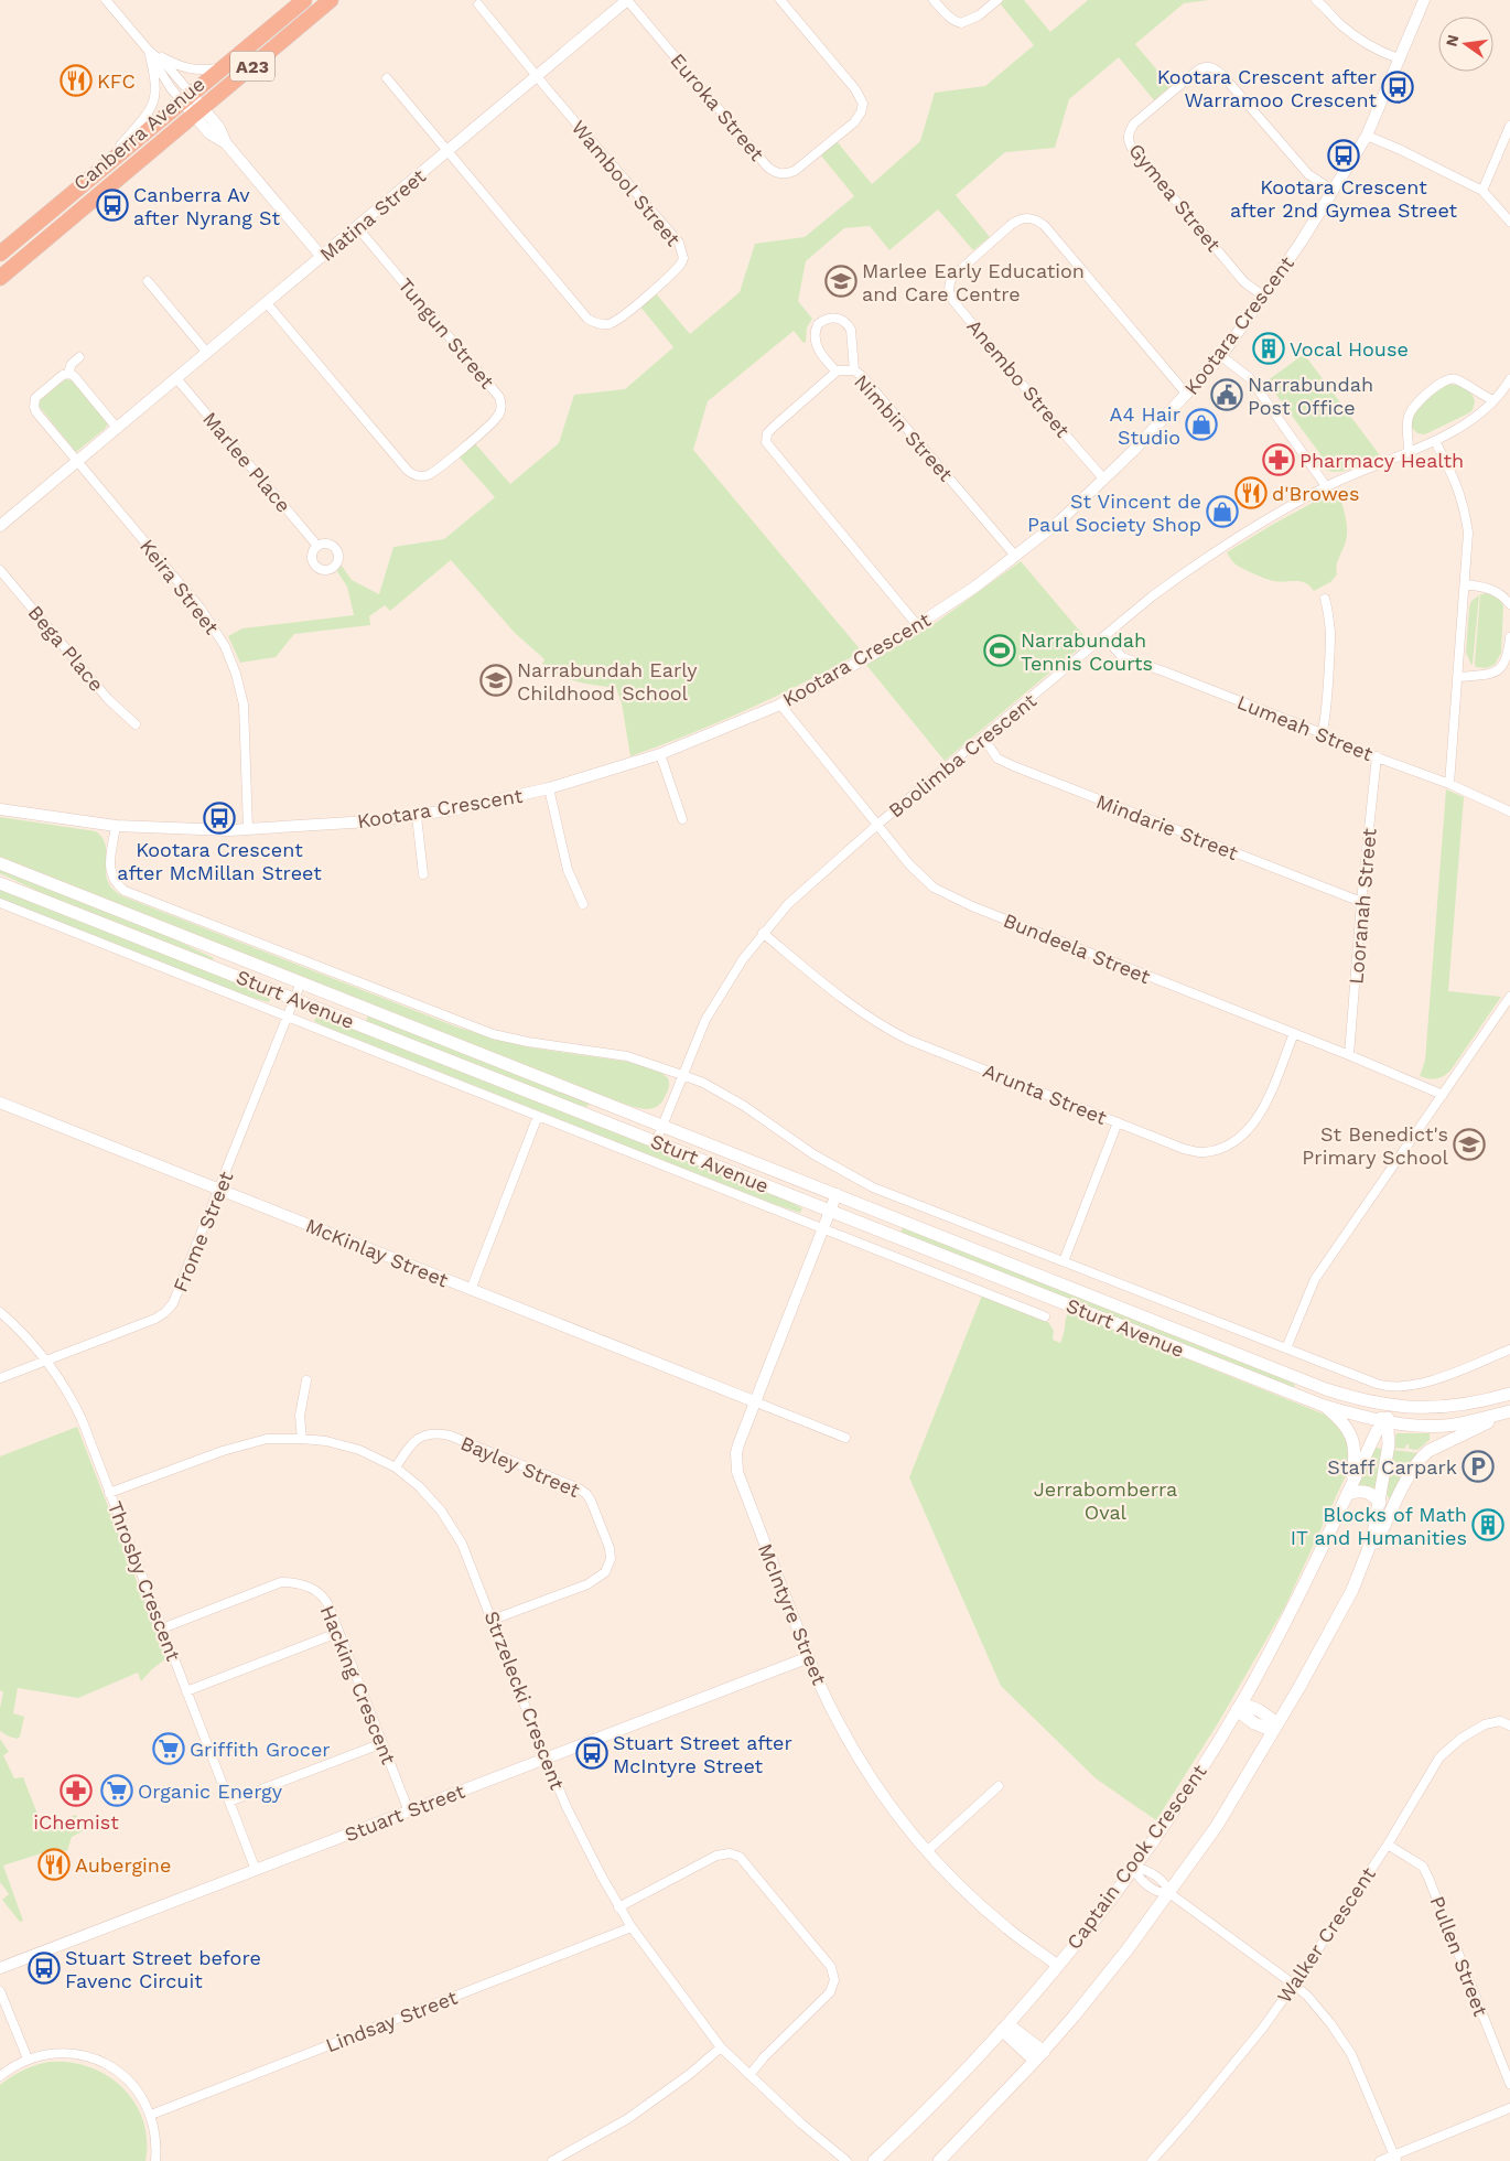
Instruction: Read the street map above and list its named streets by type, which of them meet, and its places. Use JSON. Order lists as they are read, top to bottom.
{
  "streets": {
    "highway": ["A23", "Canberra Avenue"],
    "main road": ["Sturt Avenue", "Captain Cook Crescent"],
    "street": [
      "Euroka Street",
      "Wambool Street",
      "Gymea Street",
      "Matina Street",
      "Kootara Crescent",
      "Tungun Street",
      "Anembo Street",
      "Nimbin Street",
      "Marlee Place",
      "Keira Street",
      "Bega Place",
      "Lumeah Street",
      "Boolimba Crescent",
      "Mindarie Street",
      "Looranah Street",
      "Bundeela Street",
      "Arunta Street",
      "Frome Street",
      "McKinlay Street",
      "Bayley Street",
      "Throsby Crescent",
      "McIntyre Street",
      "Hacking Crescent",
      "Strzelecki Crescent",
      "Stuart Street",
      "Walker Crescent",
      "Pullen Street",
      "Lindsay Street"
    ]
  },
  "crossings": [
    ["Euroka Street", "Matina Street"],
    ["Wambool Street", "Matina Street"],
    ["Gymea Street", "Kootara Crescent"],
    ["Matina Street", "Tungun Street"],
    ["Matina Street", "Marlee Place"],
    ["Matina Street", "Keira Street"],
    ["Kootara Crescent", "Anembo Street"],
    ["Kootara Crescent", "Nimbin Street"],
    ["Kootara Crescent", "Keira Street"],
    ["Kootara Crescent", "Bundeela Street"],
    ["Kootara Crescent", "Sturt Avenue"],
    ["Lumeah Street", "Boolimba Crescent"],
    ["Lumeah Street", "Looranah Street"],
    ["Boolimba Crescent", "Mindarie Street"],
    ["Boolimba Crescent", "Bundeela Street"],
    ["Boolimba Crescent", "Sturt Avenue"],
    ["Boolimba Crescent", "Arunta Street"],
    ["Mindarie Street", "Looranah Street"],
    ["Looranah Street", "Bundeela Street"],
    ["Bundeela Street", "Arunta Street"],
    ["Sturt Avenue", "Frome Street"],
    ["Sturt Avenue", "McIntyre Street"],
    ["Sturt Avenue", "Captain Cook Crescent"],
    ["Frome Street", "McKinlay Street"],
    ["Frome Street", "Throsby Crescent"],
    ["McKinlay Street", "McIntyre Street"],
    ["Bayley Street", "Strzelecki Crescent"],
    ["Throsby Crescent", "Hacking Crescent"],
    ["Throsby Crescent", "Strzelecki Crescent"],
    ["Throsby Crescent", "Stuart Street"],
    ["McIntyre Street", "Stuart Street"],
    ["McIntyre Street", "Captain Cook Crescent"],
    ["Hacking Crescent", "Stuart Street"],
    ["Strzelecki Crescent", "Stuart Street"],
    ["Strzelecki Crescent", "Lindsay Street"],
    ["Walker Crescent", "Pullen Street"]
  ],
  "parks": ["Jerrabomberra Oval"],
  "places": {
    "restaurant": ["KFC", "d'Browes", "Aubergine"],
    "bus stop": [
      "Kootara Crescent after Warramoo Crescent",
      "Kootara Crescent after 2nd Gymea Street",
      "Canberra Av after Nyrang St",
      "Kootara Crescent after McMillan Street",
      "Stuart Street after McIntyre Street",
      "Stuart Street before Favenc Circuit"
    ],
    "school or university": ["Marlee Early Education and Care Centre", "Narrabundah Early Childhood School", "St Benedict's Primary School"],
    "building": ["Vocal House", "Blocks of Math IT and Humanities"],
    "public building": ["Narrabundah Post Office"],
    "shop": ["A4 Hair Studio", "St Vincent de Paul Society Shop"],
    "pharmacy": ["Pharmacy Health", "iChemist"],
    "sports": ["Narrabundah Tennis Courts"],
    "parking": ["Staff Carpark"],
    "supermarket": ["Griffith Grocer", "Organic Energy"]
  },
  "north": "left"
}
